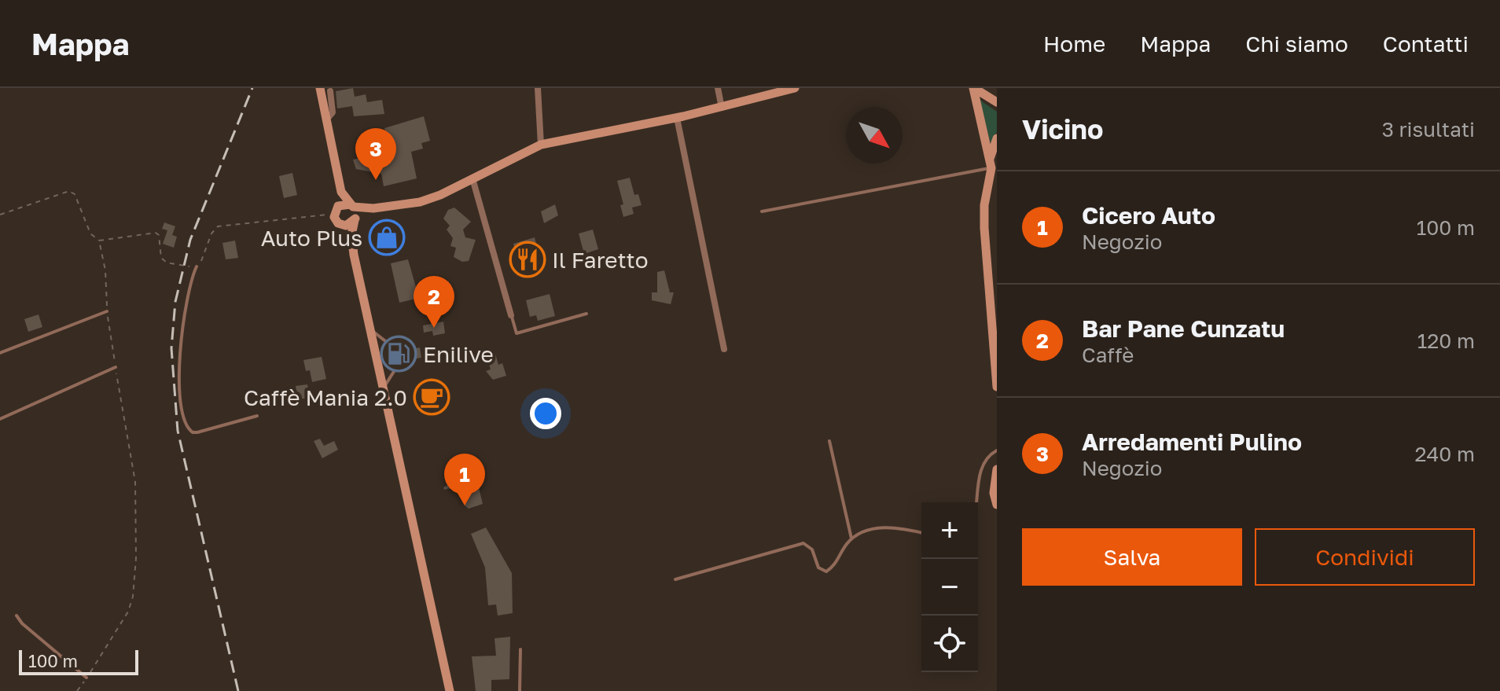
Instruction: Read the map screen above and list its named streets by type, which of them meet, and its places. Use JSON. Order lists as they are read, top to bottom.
{
  "places": {
    "shop": ["Auto Plus"],
    "restaurant": ["Il Faretto"],
    "fuel station": ["Enilive"],
    "cafe": ["Caffè Mania 2.0"]
  },
  "scale_bar": "100 m",
  "north": "bottom right",
  "page": {
    "header": "Mappa",
    "nav": [
      "Home",
      "Mappa",
      "Chi siamo",
      "Contatti"
    ],
    "heading": ["Vicino", "3 risultati"],
    "pins": ["3", "2", "1"],
    "list": [
      {
        "mark": "1",
        "name": "Cicero Auto",
        "note": "Negozio",
        "value": "100 m"
      },
      {
        "mark": "2",
        "name": "Bar Pane Cunzatu",
        "note": "Caffè",
        "value": "120 m"
      },
      {
        "mark": "3",
        "name": "Arredamenti Pulino",
        "note": "Negozio",
        "value": "240 m"
      }
    ],
    "map_buttons": ["+", "−"],
    "buttons": ["Salva", "Condividi"],
    "scale": "100 m"
  }
}
